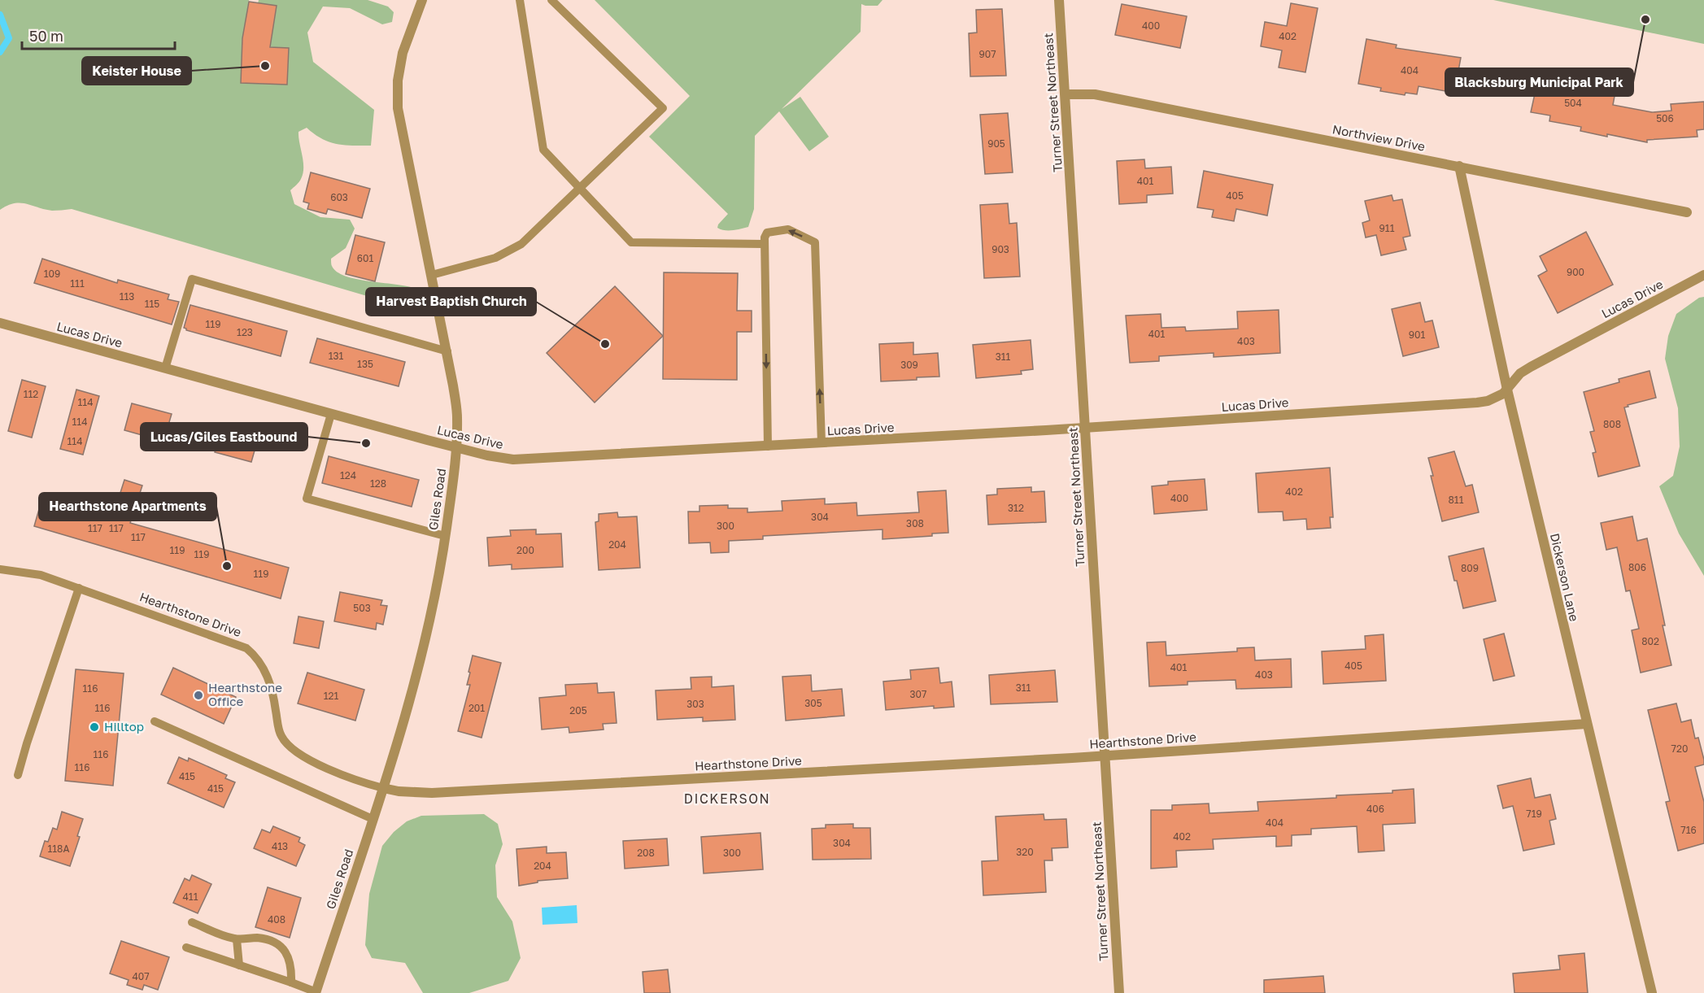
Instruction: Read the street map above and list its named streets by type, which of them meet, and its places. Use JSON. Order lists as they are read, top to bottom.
{
  "streets": {
    "street": [
      "Turner Street Northeast",
      "Northview Drive",
      "Lucas Drive",
      "Giles Road",
      "Dickerson Lane",
      "Hearthstone Drive"
    ]
  },
  "crossings": [
    ["Turner Street Northeast", "Northview Drive"],
    ["Turner Street Northeast", "Lucas Drive"],
    ["Turner Street Northeast", "Hearthstone Drive"],
    ["Northview Drive", "Dickerson Lane"],
    ["Lucas Drive", "Giles Road"],
    ["Lucas Drive", "Dickerson Lane"],
    ["Giles Road", "Hearthstone Drive"],
    ["Dickerson Lane", "Hearthstone Drive"]
  ],
  "districts": ["DICKERSON"],
  "places": [
    "Blacksburg Municipal Park",
    "Keister House",
    "Harvest Baptish Church",
    "Lucas/Giles Eastbound",
    "Hearthstone Apartments",
    "Hearthstone Office",
    "Hilltop"
  ],
  "house_numbers": [
    "400",
    "402",
    "907",
    "404",
    "504",
    "506",
    "905",
    "401",
    "405",
    "603",
    "911",
    "903",
    "601",
    "900",
    "109",
    "111",
    "113",
    "115",
    "119",
    "123",
    "401",
    "901",
    "403",
    "131",
    "311",
    "135",
    "309",
    "112",
    "114",
    "114",
    "808",
    "114",
    "124",
    "128",
    "402",
    "400",
    "811",
    "312",
    "304",
    "308",
    "300",
    "117",
    "117",
    "117",
    "204",
    "119",
    "200",
    "119",
    "806",
    "809",
    "119",
    "503",
    "802",
    "405",
    "401",
    "403",
    "311",
    "116",
    "307",
    "121",
    "305",
    "303",
    "116",
    "201",
    "205",
    "720",
    "116",
    "116",
    "415",
    "415",
    "406",
    "719",
    "404",
    "716",
    "402",
    "304",
    "413",
    "118A",
    "320",
    "208",
    "300",
    "204",
    "411",
    "408",
    "407"
  ],
  "scale_bar": "50 m"
}
